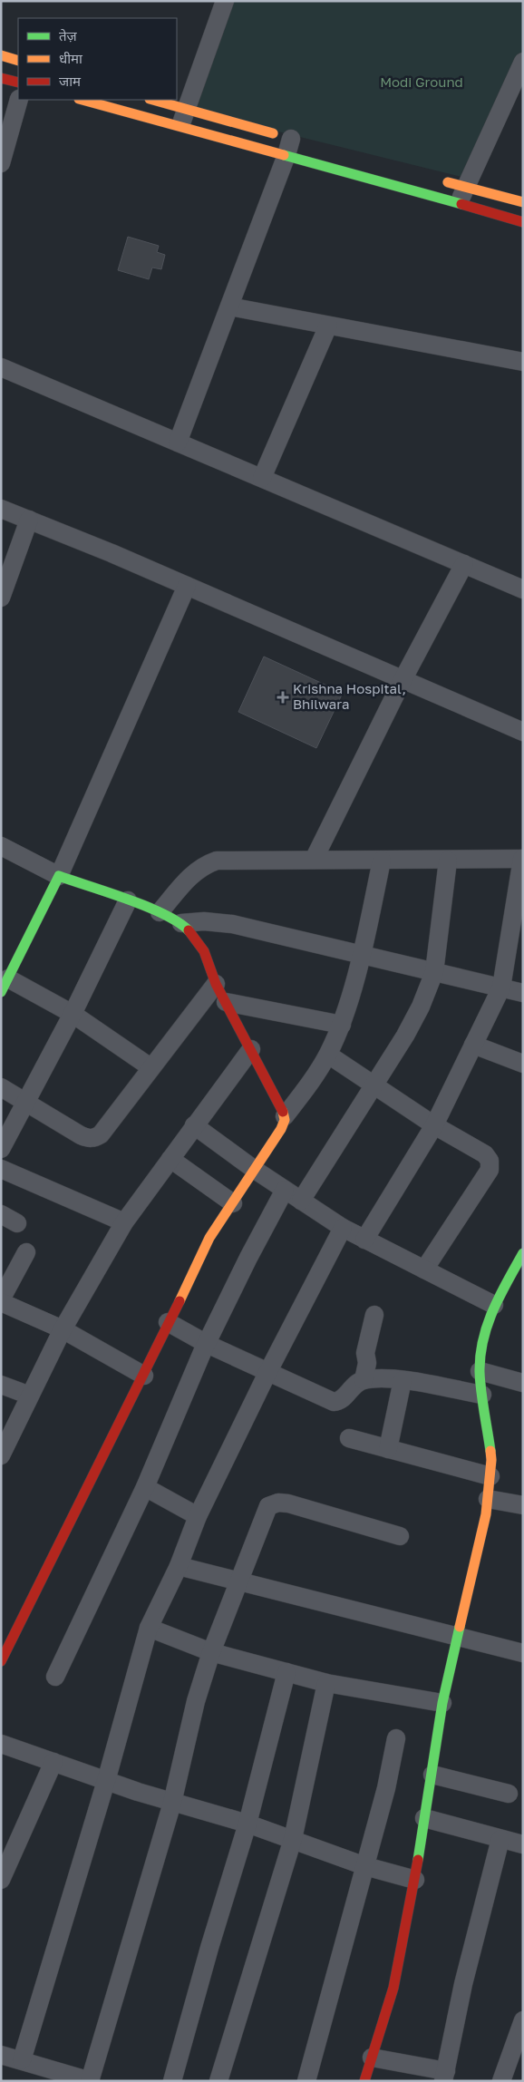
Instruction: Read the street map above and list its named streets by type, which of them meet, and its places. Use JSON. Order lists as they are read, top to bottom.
{
  "parks": ["Modi Ground"],
  "places": {
    "health": ["Krishna Hospital, Bhilwara"]
  },
  "legend": ["तेज़", "धीमा", "जाम"]
}
